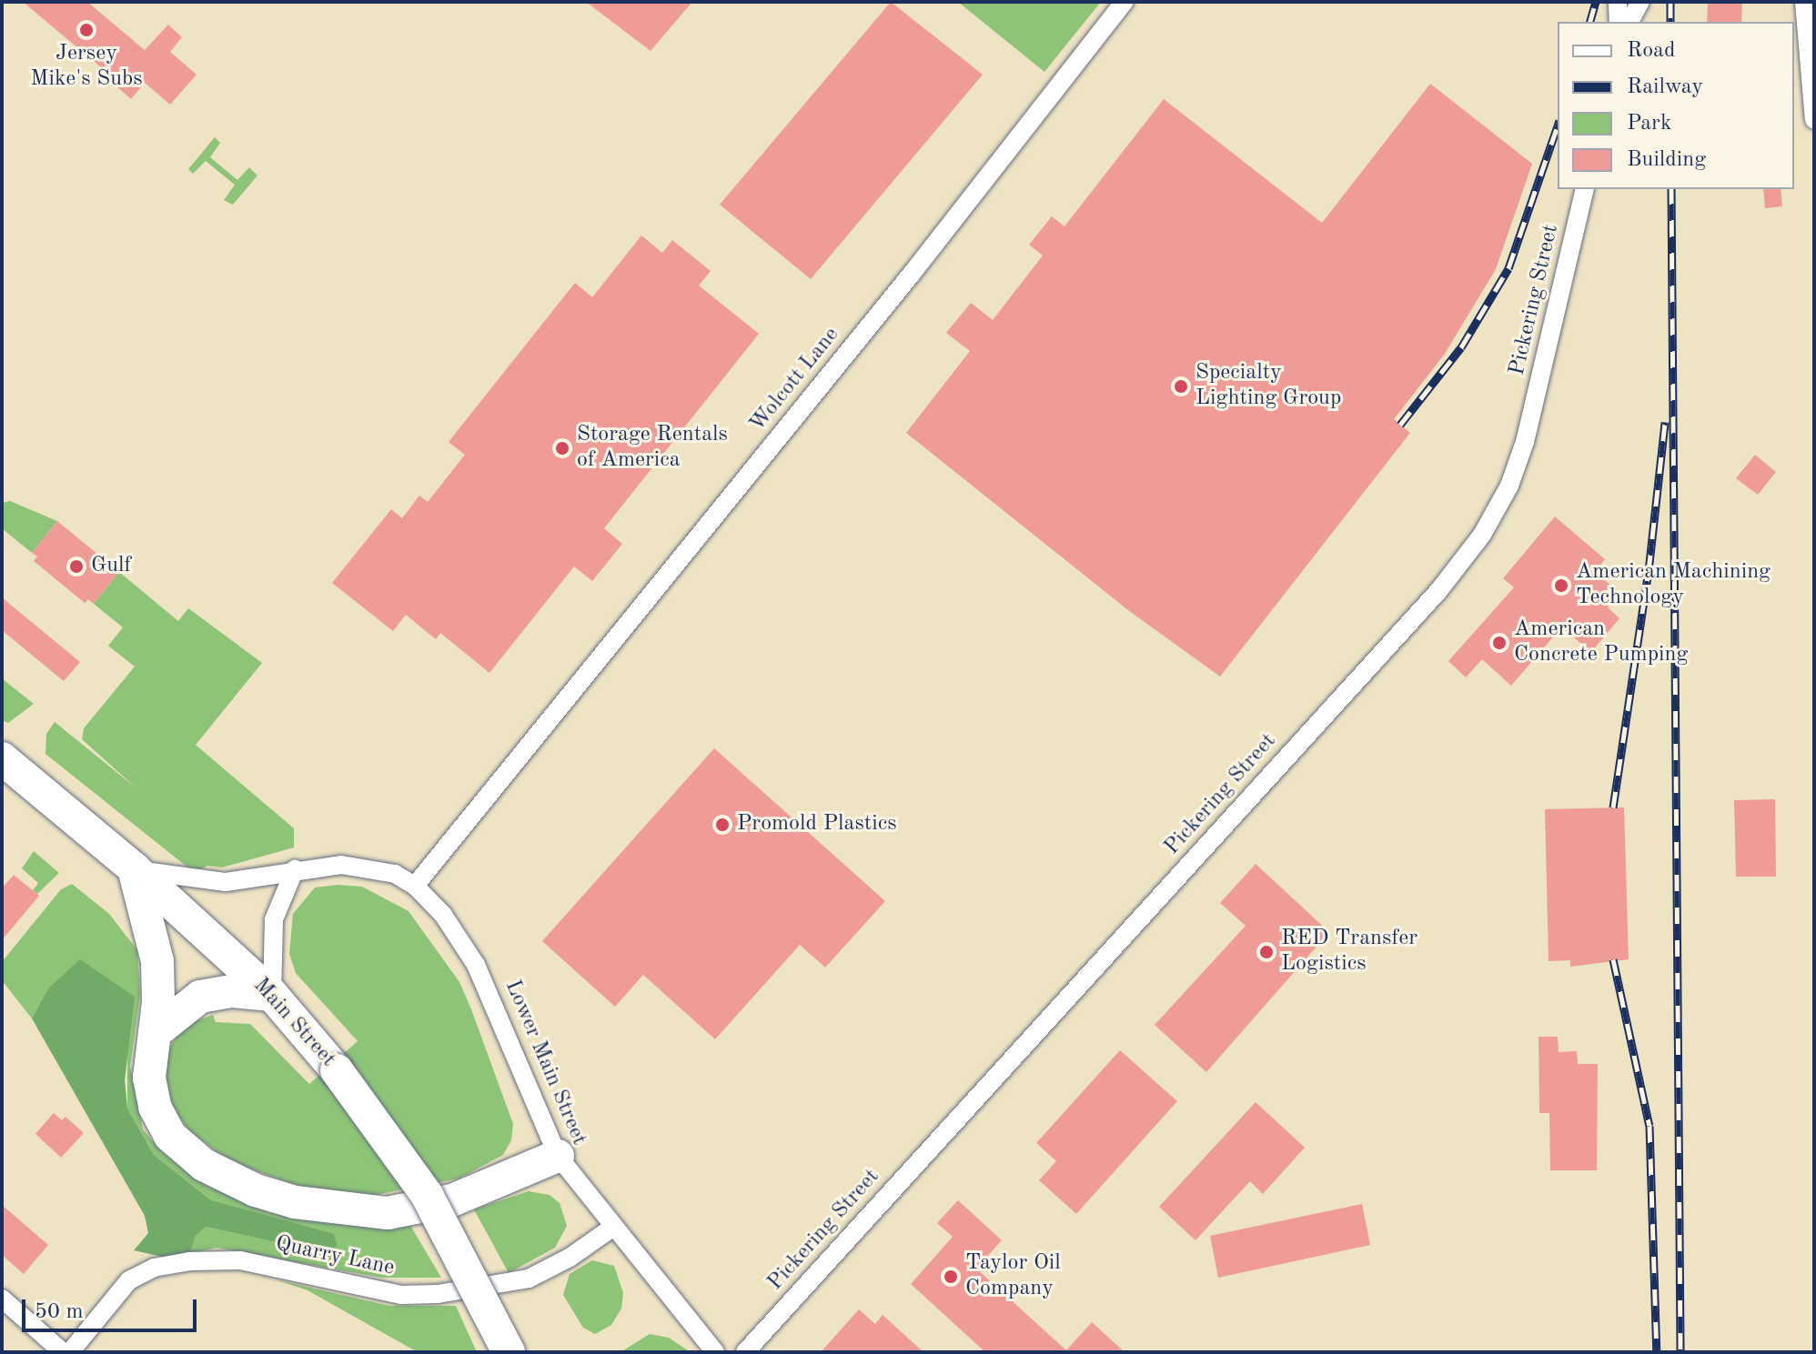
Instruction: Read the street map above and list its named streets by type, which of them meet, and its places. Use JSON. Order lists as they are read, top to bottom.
{
  "streets": {
    "highway": ["Main Street"],
    "street": [
      "Pickering Street",
      "Wolcott Lane",
      "Lower Main Street",
      "Quarry Lane"
    ]
  },
  "crossings": [
    ["Wolcott Lane", "Lower Main Street"],
    ["Main Street", "Lower Main Street"],
    ["Lower Main Street", "Quarry Lane"]
  ],
  "places": [
    "Jersey Mike's Subs",
    "Specialty Lighting Group",
    "Storage Rentals of America",
    "Gulf",
    "American Machining Technology",
    "American Concrete Pumping",
    "Promold Plastics",
    "RED Transfer Logistics",
    "Taylor Oil Company"
  ],
  "legend": [
    "Road",
    "Railway",
    "Park",
    "Building"
  ],
  "scale_bar": "50 m"
}
